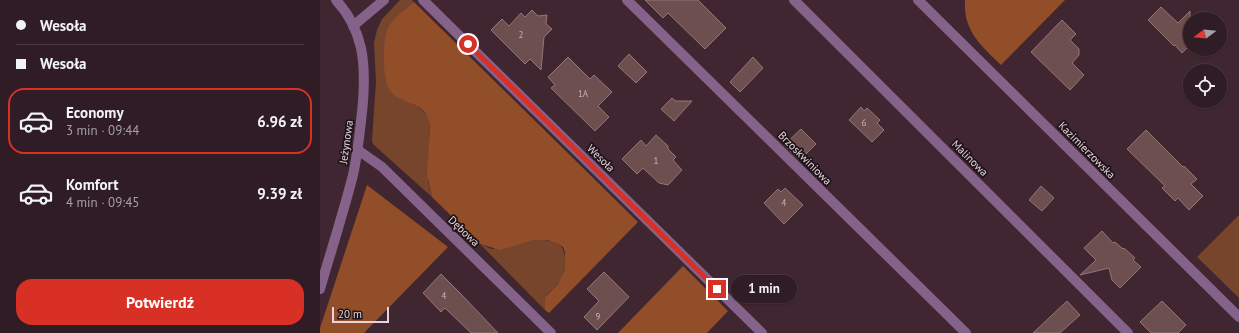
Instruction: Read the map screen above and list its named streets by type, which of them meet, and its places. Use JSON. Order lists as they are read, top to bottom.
{
  "streets": {
    "street": [
      "Jeżynowa",
      "Kazimierzowska",
      "Wesoła",
      "Brzoskwiniowa",
      "Malinowa",
      "Dębowa"
    ]
  },
  "crossings": [
    ["Jeżynowa", "Dębowa"]
  ],
  "house_numbers": [
    "2",
    "1A",
    "6",
    "1",
    "4",
    "4",
    "9"
  ],
  "scale_bar": "20 m",
  "north": "left",
  "page": {
    "banner": ["Wesoła", "Wesoła"],
    "list": [
      {
        "name": "Economy",
        "note": "3 min · 09:44",
        "value": "6.96 zł"
      },
      {
        "name": "Komfort",
        "note": "4 min · 09:45",
        "value": "9.39 zł"
      }
    ],
    "buttons": "Potwierdź",
    "bubble": "1 min",
    "scale": "20 m"
  }
}
